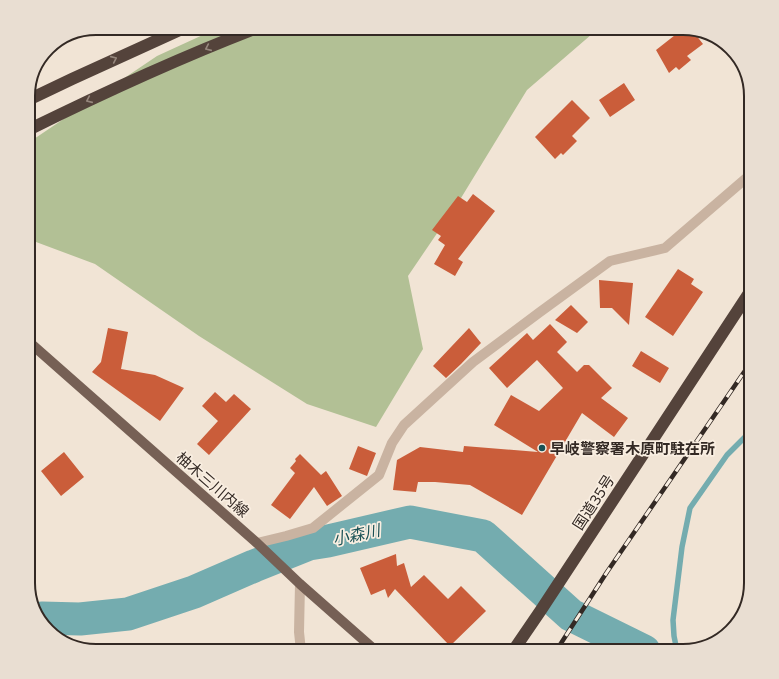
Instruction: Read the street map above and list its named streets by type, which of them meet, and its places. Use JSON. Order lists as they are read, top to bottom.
{
  "streets": {
    "highway": ["国道35号"],
    "main road": ["柚木三川内線"]
  },
  "water": ["小森川"],
  "places": ["早岐警察署木原町駐在所"]
}
